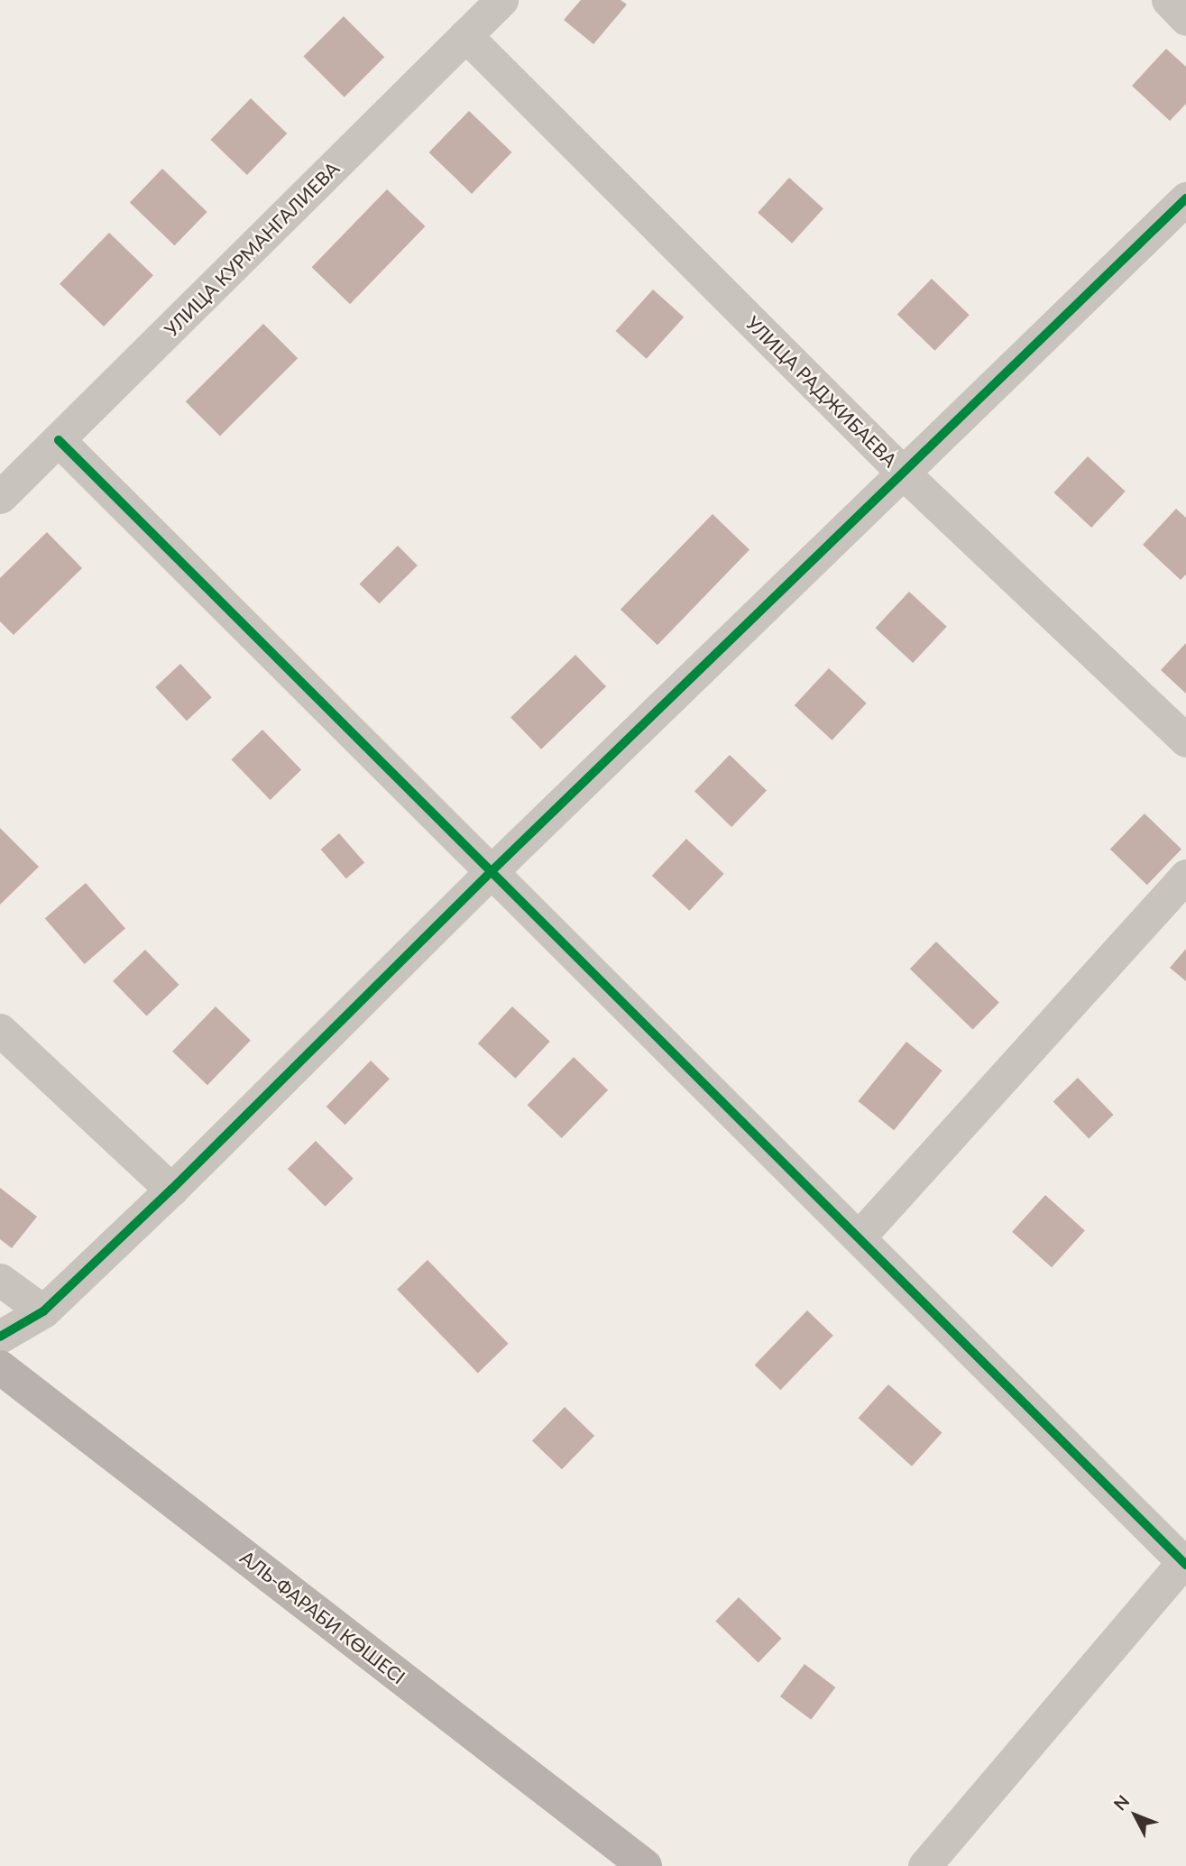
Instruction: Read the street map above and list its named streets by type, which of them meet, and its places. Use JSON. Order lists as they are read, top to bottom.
{
  "streets": {
    "main road": ["АЛЬ-ФАРАБИ КӨШЕСІ"],
    "street": ["УЛИЦА КУРМАНГАЛИЕВА", "УЛИЦА РАДЖИБАЕВА"]
  },
  "crossings": [
    ["УЛИЦА КУРМАНГАЛИЕВА", "УЛИЦА РАДЖИБАЕВА"]
  ],
  "north": "top left"
}
